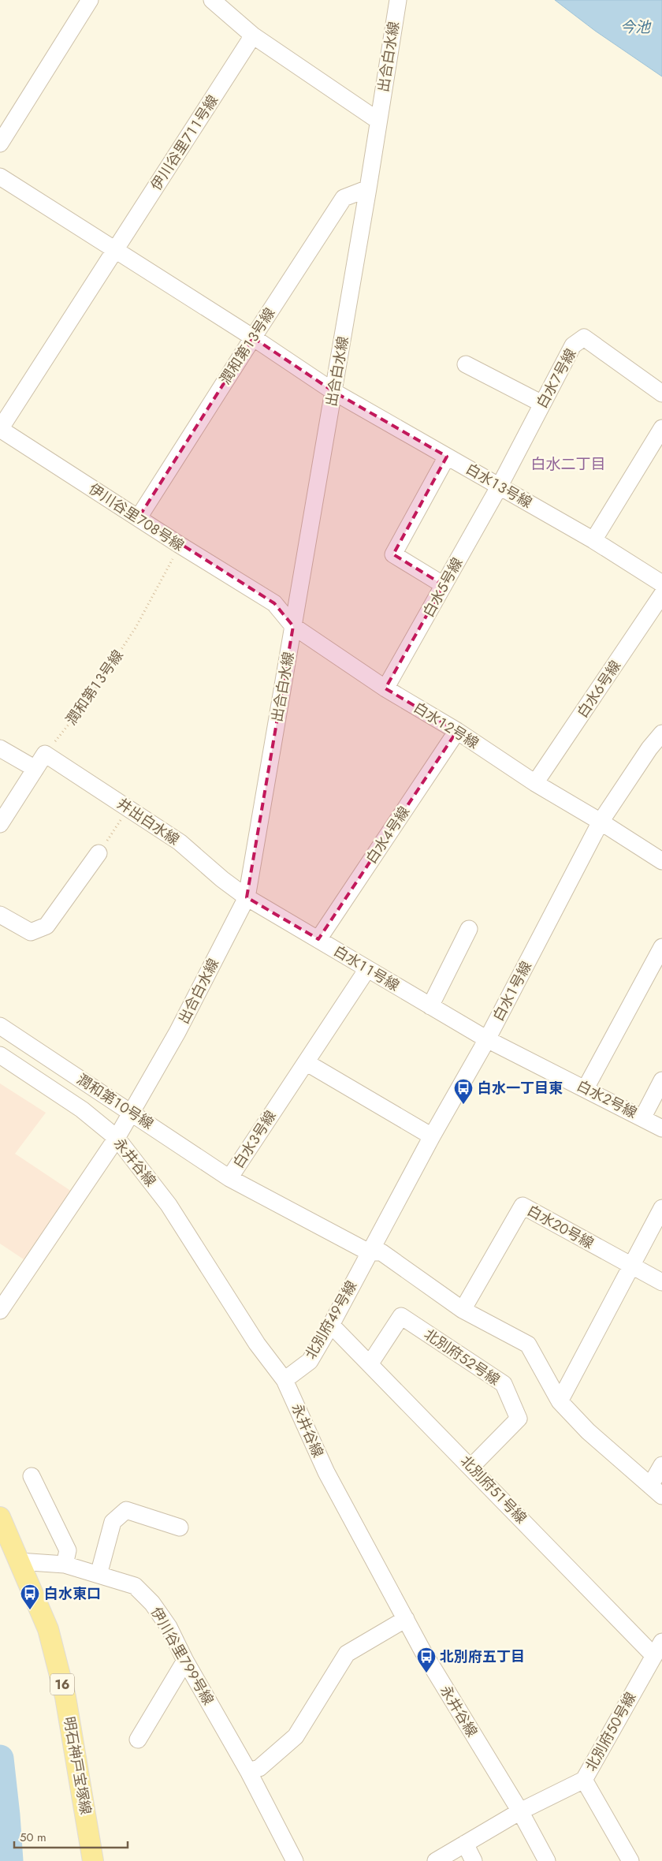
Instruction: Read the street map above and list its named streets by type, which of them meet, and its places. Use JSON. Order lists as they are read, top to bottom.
{
  "streets": {
    "main road": ["16", "明石神戸宝塚線"],
    "street": [
      "出合白水線",
      "伊川谷里７１１号線",
      "潤和第１３号線",
      "白水７号線",
      "白水１３号線",
      "伊川谷里７０８号線",
      "白水５号線",
      "白水６号線",
      "白水１２号線",
      "井出白水線",
      "白水４号線",
      "白水１１号線",
      "白水１号線",
      "白水２号線",
      "潤和第１０号線",
      "白水３号線",
      "永井谷線",
      "白水２０号線",
      "北別府４９号線",
      "北別府５２号線",
      "北別府５１号線",
      "伊川谷里７９９号線",
      "北別府５０号線"
    ]
  },
  "crossings": [
    ["出合白水線", "潤和第１３号線"],
    ["出合白水線", "白水１３号線"],
    ["出合白水線", "伊川谷里７０８号線"],
    ["出合白水線", "白水１２号線"],
    ["出合白水線", "井出白水線"],
    ["出合白水線", "白水１１号線"],
    ["出合白水線", "潤和第１０号線"],
    ["出合白水線", "永井谷線"],
    ["伊川谷里７１１号線", "白水１３号線"],
    ["伊川谷里７１１号線", "伊川谷里７０８号線"],
    ["潤和第１３号線", "白水１３号線"],
    ["潤和第１３号線", "伊川谷里７０８号線"],
    ["潤和第１３号線", "井出白水線"],
    ["白水７号線", "白水１３号線"],
    ["白水７号線", "白水５号線"],
    ["白水１３号線", "白水５号線"],
    ["伊川谷里７０８号線", "白水１２号線"],
    ["白水５号線", "白水１２号線"],
    ["白水６号線", "白水１２号線"],
    ["白水１２号線", "白水４号線"],
    ["白水１２号線", "白水１号線"],
    ["井出白水線", "白水１１号線"],
    ["白水４号線", "白水１１号線"],
    ["白水１１号線", "白水１号線"],
    ["白水１１号線", "白水２号線"],
    ["白水１１号線", "白水３号線"],
    ["白水１号線", "白水２号線"],
    ["白水１号線", "白水３号線"],
    ["白水１号線", "北別府４９号線"],
    ["潤和第１０号線", "白水３号線"],
    ["白水３号線", "北別府４９号線"],
    ["永井谷線", "北別府４９号線"],
    ["永井谷線", "北別府５０号線"],
    ["北別府４９号線", "北別府５１号線"],
    ["北別府５２号線", "北別府５１号線"],
    ["北別府５１号線", "北別府５０号線"],
    ["伊川谷里７９９号線", "明石神戸宝塚線"]
  ],
  "districts": ["白水二丁目"],
  "water": ["今池"],
  "places": {
    "bus stop": ["白水一丁目東", "白水東口", "北別府五丁目"]
  },
  "scale_bar": "50 m"
}
